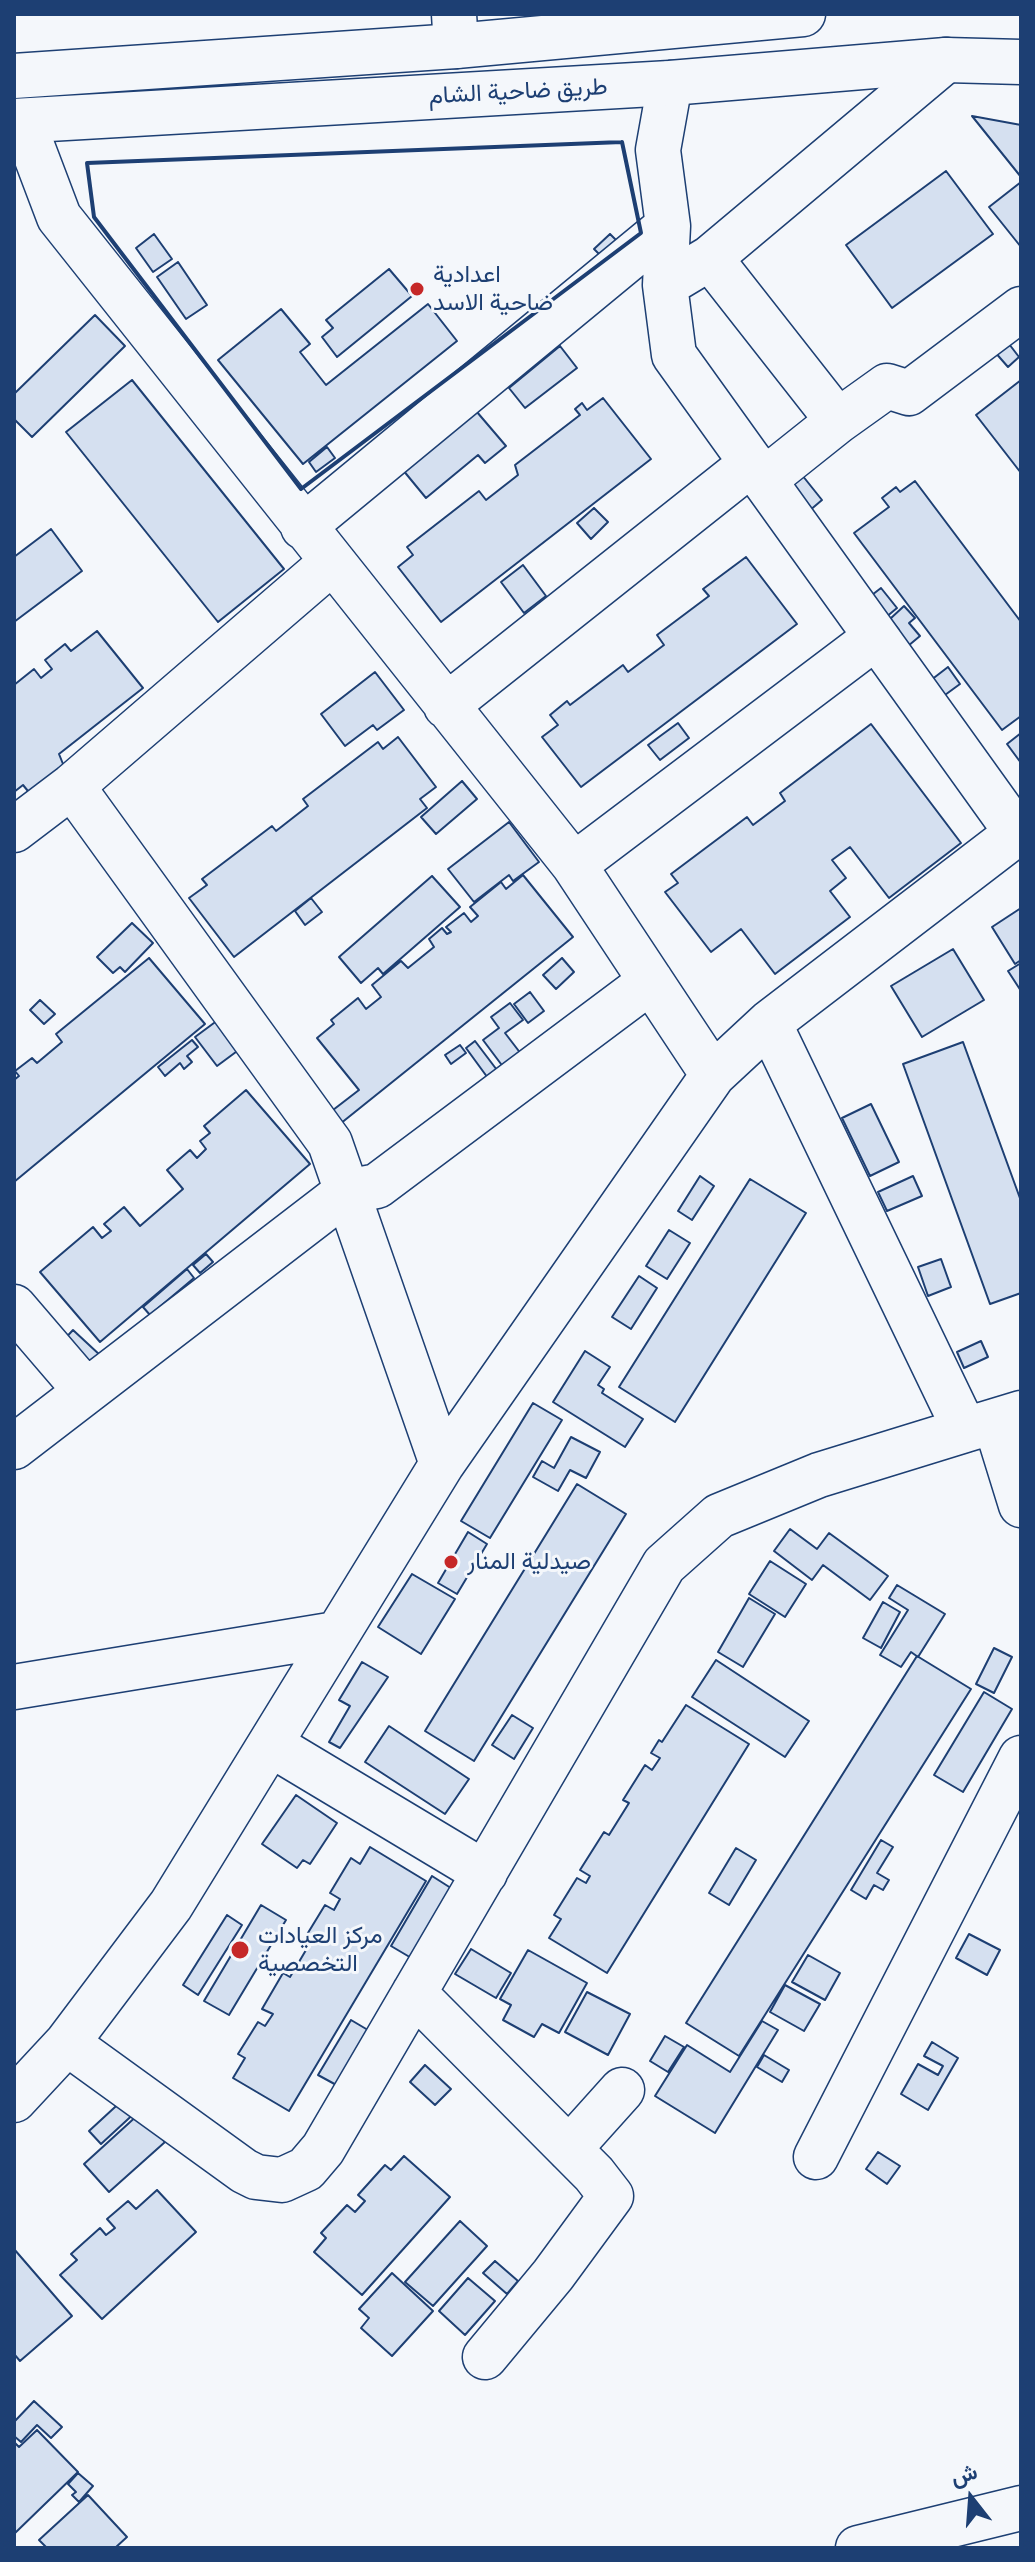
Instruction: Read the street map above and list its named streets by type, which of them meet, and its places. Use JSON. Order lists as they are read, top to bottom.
{
  "streets": {
    "street": ["طريق ضاحية الشام"]
  },
  "places": ["اعدادية ضاحية الاسد", "صيدلية المنار", "مركز العيادات التخصصية"],
  "north": "top"
}
